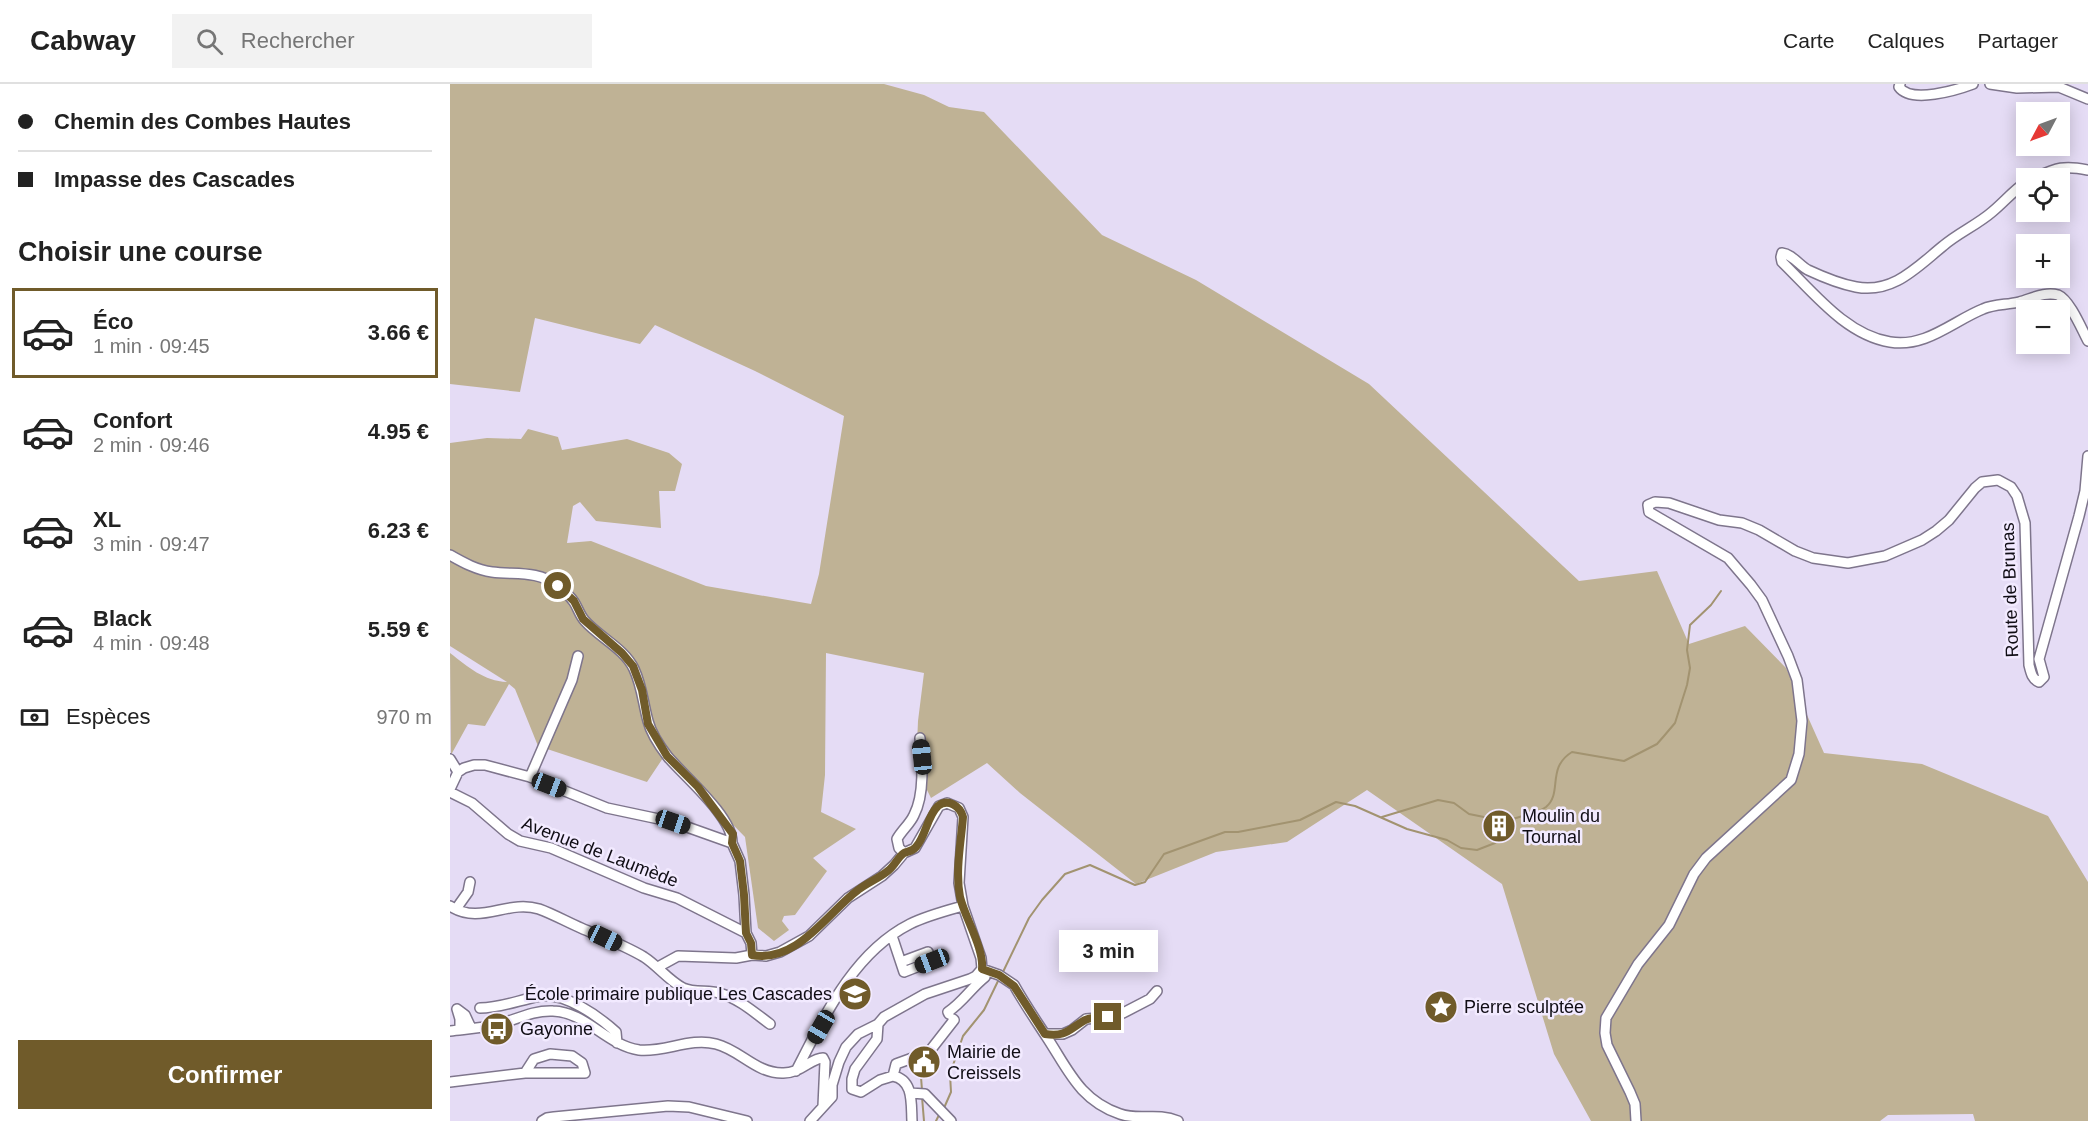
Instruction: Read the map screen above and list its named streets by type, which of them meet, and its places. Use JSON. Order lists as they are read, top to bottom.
{
  "streets": {
    "street": ["Route de Brunas", "Avenue de Laumède"]
  },
  "places": {
    "building": ["Moulin du Tournal"],
    "school or university": ["École primaire publique Les Cascades"],
    "place": ["Pierre sculptée"],
    "bus stop": ["Gayonne"],
    "public building": ["Mairie de Creissels"]
  },
  "north": "bottom left",
  "page": {
    "header": "Cabway",
    "search": "Rechercher",
    "nav": ["Carte", "Calques", "Partager"],
    "banner": ["Chemin des Combes Hautes", "Impasse des Cascades"],
    "map_buttons": ["+", "−"],
    "heading": "Choisir une course",
    "list": [
      {
        "name": "Éco",
        "note": "1 min · 09:45",
        "value": "3.66 €"
      },
      {
        "name": "Confort",
        "note": "2 min · 09:46",
        "value": "4.95 €"
      },
      {
        "name": "XL",
        "note": "3 min · 09:47",
        "value": "6.23 €"
      },
      {
        "name": "Black",
        "note": "4 min · 09:48",
        "value": "5.59 €"
      }
    ],
    "pay": ["Espèces", "970 m"],
    "bubble": "3 min",
    "buttons": "Confirmer"
  }
}
